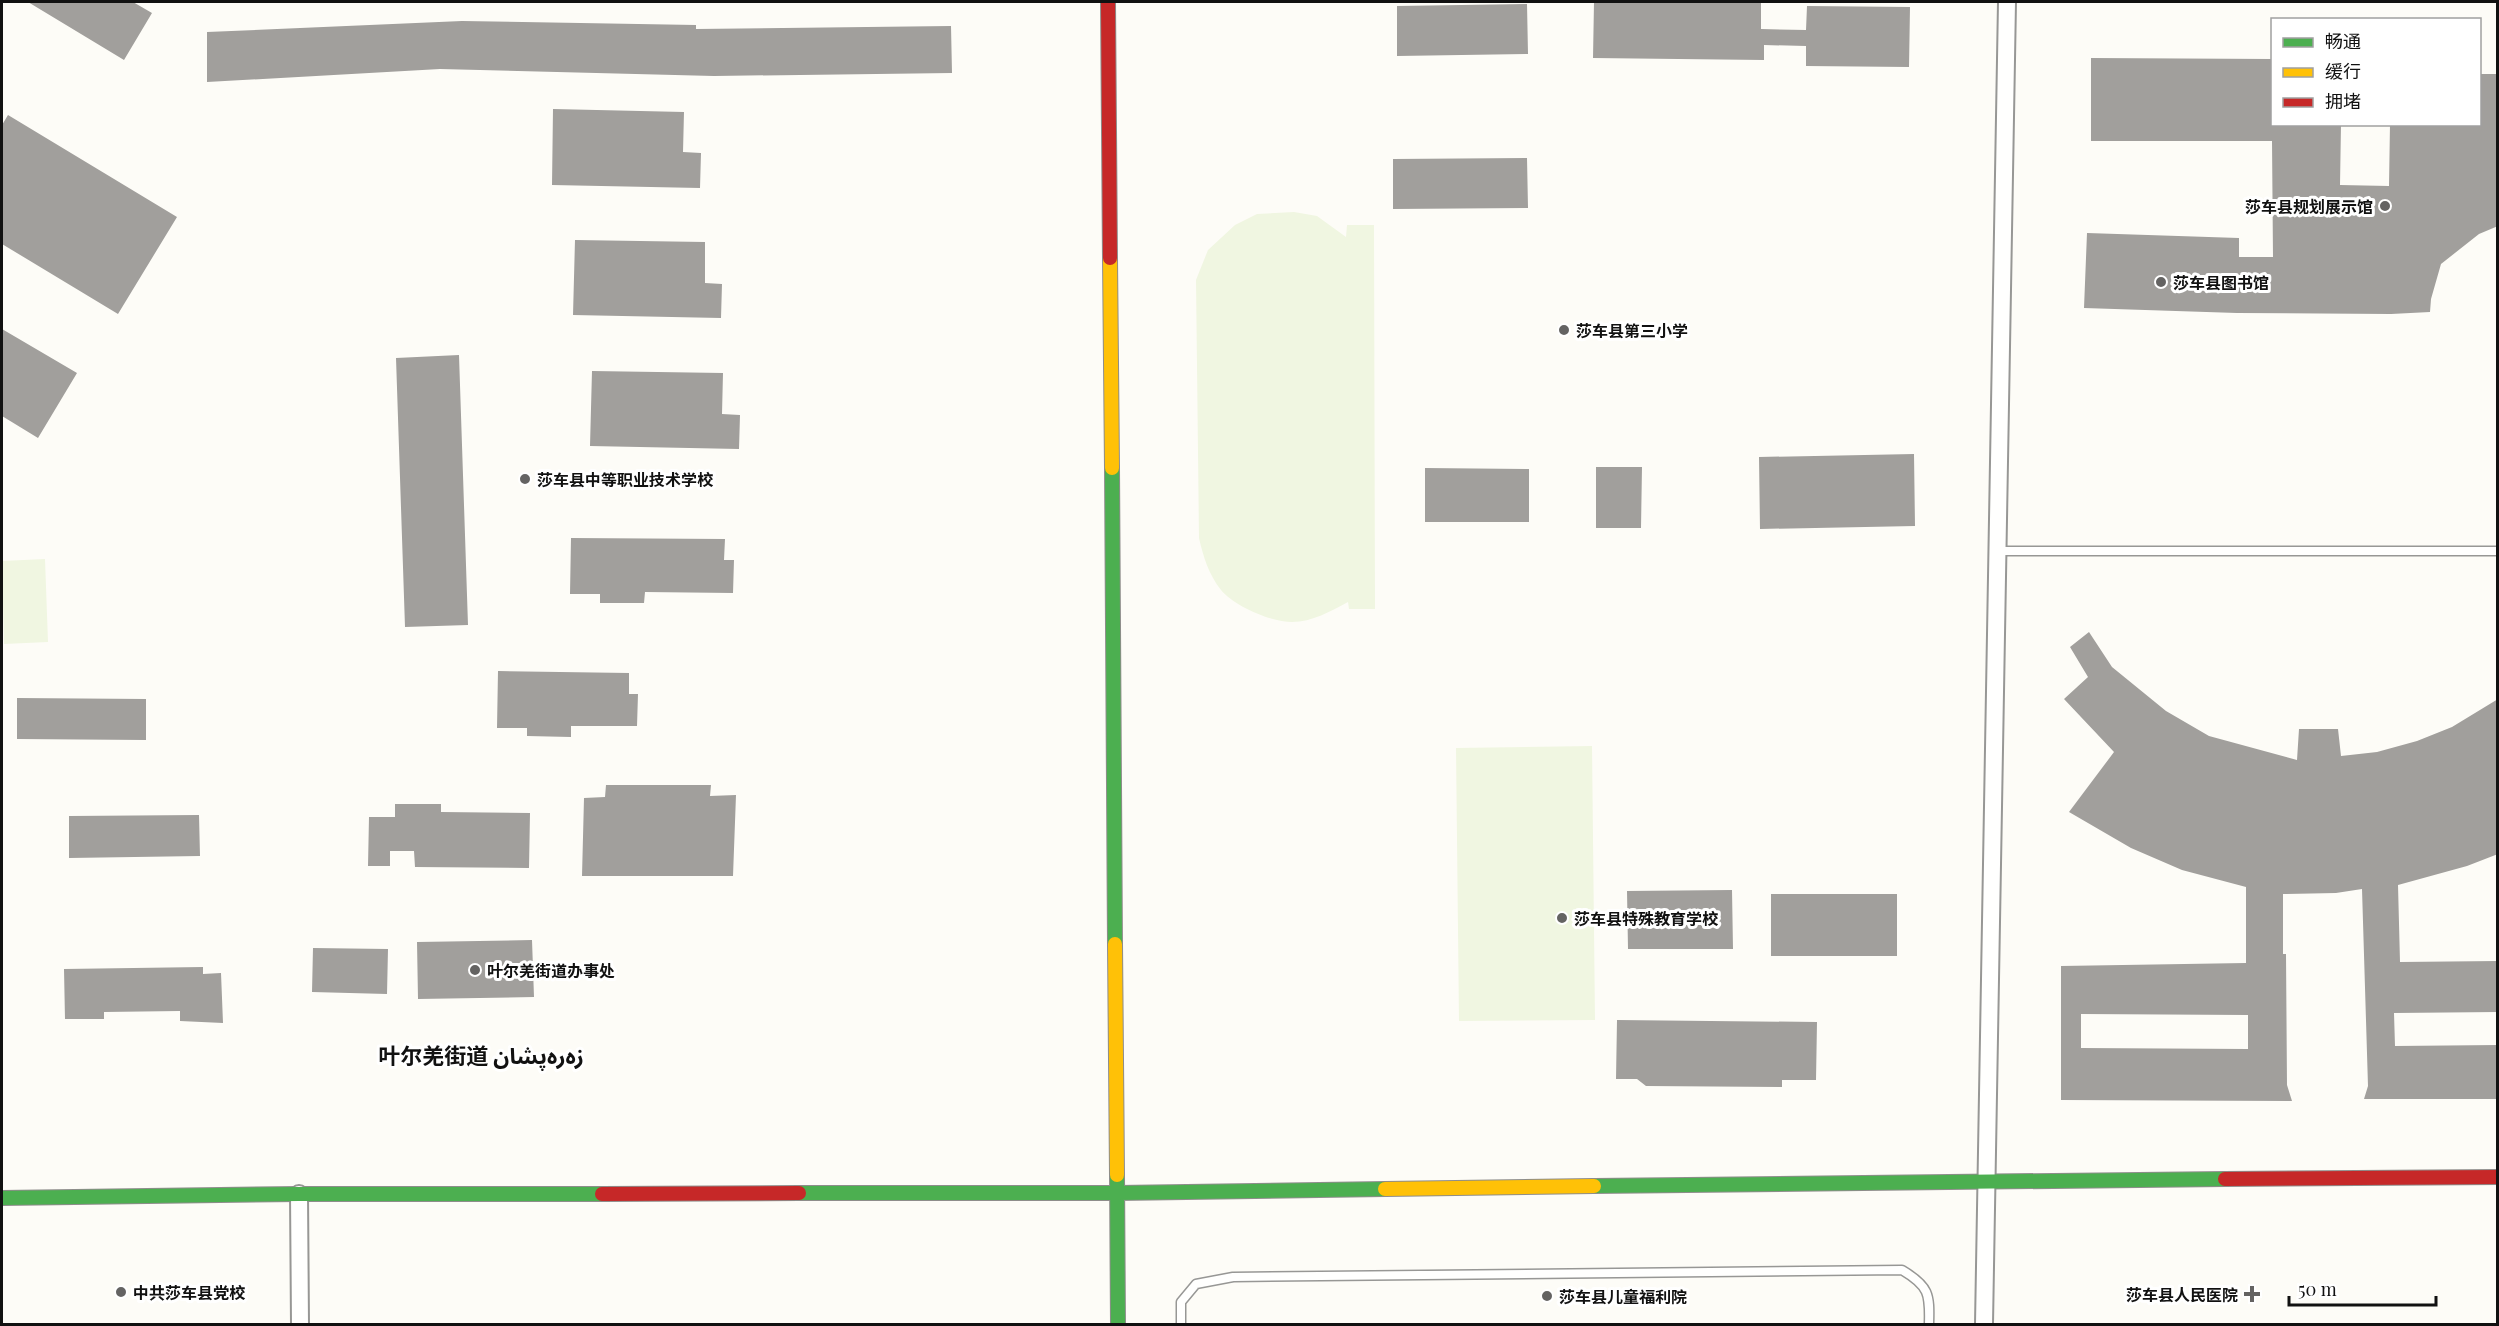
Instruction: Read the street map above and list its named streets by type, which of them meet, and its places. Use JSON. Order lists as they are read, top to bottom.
{
  "districts": ["叶尔羌街道 زەرەپشان"],
  "places": {
    "other": [
      "莎车县规划展示馆",
      "莎车县图书馆",
      "莎车县第三小学",
      "莎车县中等职业技术学校",
      "莎车县特殊教育学校",
      "叶尔羌街道办事处",
      "中共莎车县党校",
      "莎车县儿童福利院"
    ],
    "health": ["莎车县人民医院"]
  },
  "legend": ["畅通", "缓行", "拥堵"],
  "scale_bar": "50 m"
}
